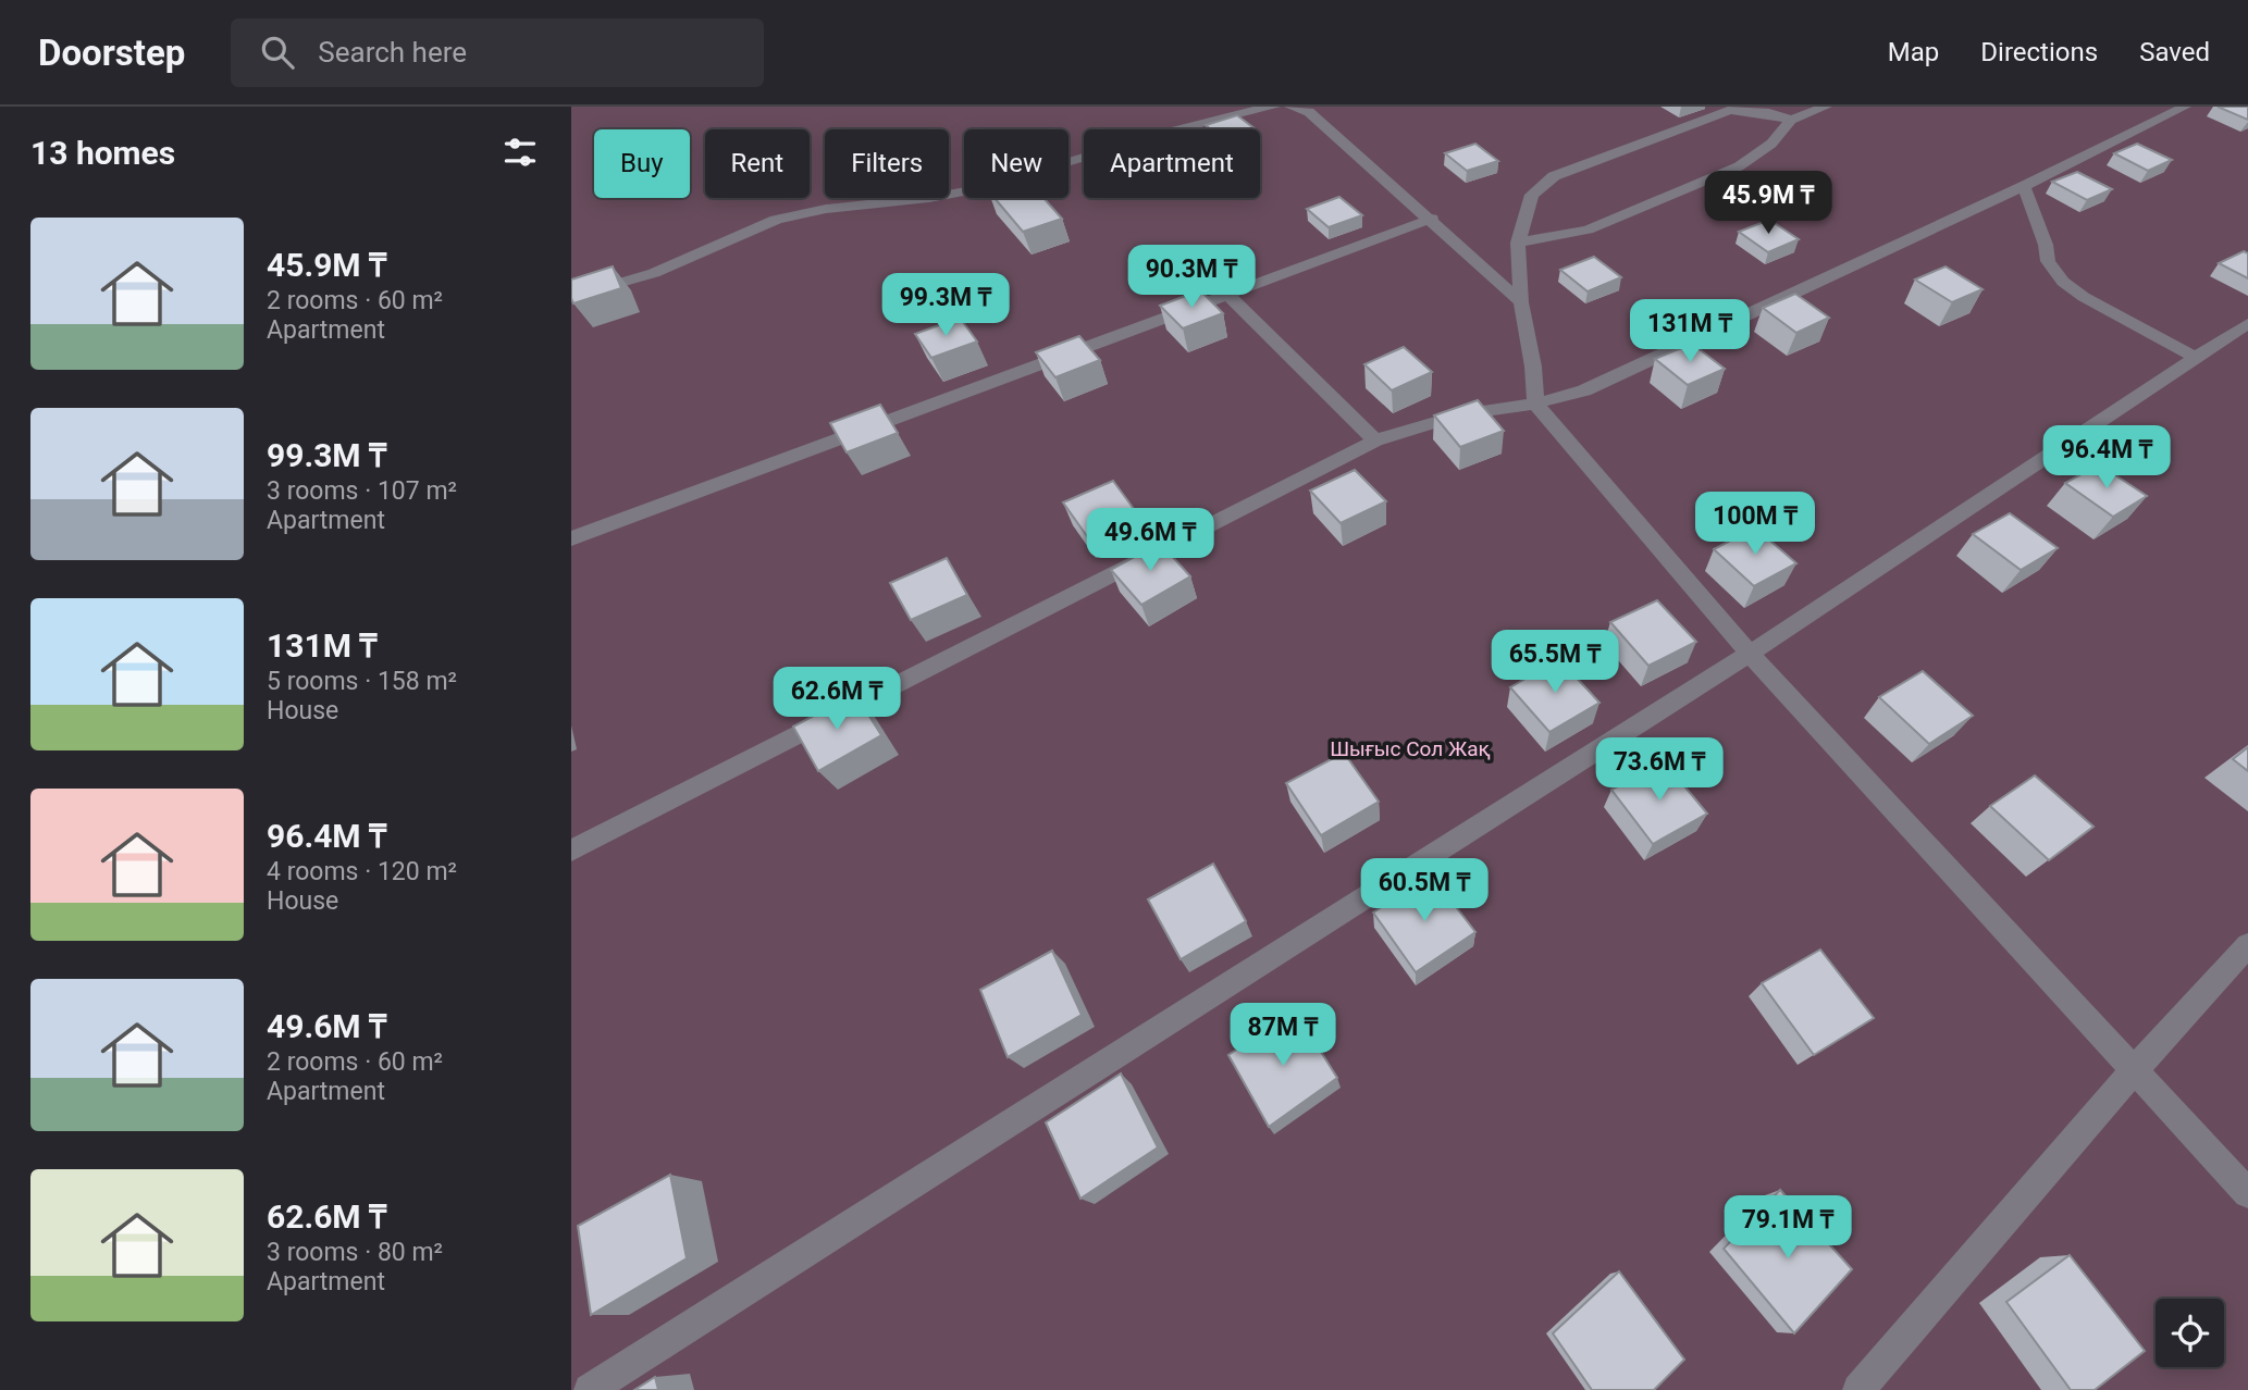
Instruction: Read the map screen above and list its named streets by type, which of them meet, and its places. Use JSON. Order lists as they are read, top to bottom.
{
  "parks": ["Шығыс Сол Жақ"],
  "page": {
    "header": "Doorstep",
    "search": "Search here",
    "nav": ["Map", "Directions", "Saved"],
    "heading": "13 homes",
    "chip": [
      "Buy",
      "Rent",
      "Filters",
      "New",
      "Apartment"
    ],
    "price": [
      "45.9M ₸",
      "90.3M ₸",
      "99.3M ₸",
      "131M ₸",
      "96.4M ₸",
      "100M ₸",
      "49.6M ₸",
      "65.5M ₸",
      "62.6M ₸",
      "73.6M ₸",
      "60.5M ₸",
      "87M ₸",
      "79.1M ₸"
    ],
    "list": [
      {
        "name": "45.9M ₸",
        "note": "2 rooms · 60 m² · Apartment"
      },
      {
        "name": "99.3M ₸",
        "note": "3 rooms · 107 m² · Apartment"
      },
      {
        "name": "131M ₸",
        "note": "5 rooms · 158 m² · House"
      },
      {
        "name": "96.4M ₸",
        "note": "4 rooms · 120 m² · House"
      },
      {
        "name": "49.6M ₸",
        "note": "2 rooms · 60 m² · Apartment"
      },
      {
        "name": "62.6M ₸",
        "note": "3 rooms · 80 m² · Apartment"
      }
    ]
  }
}
